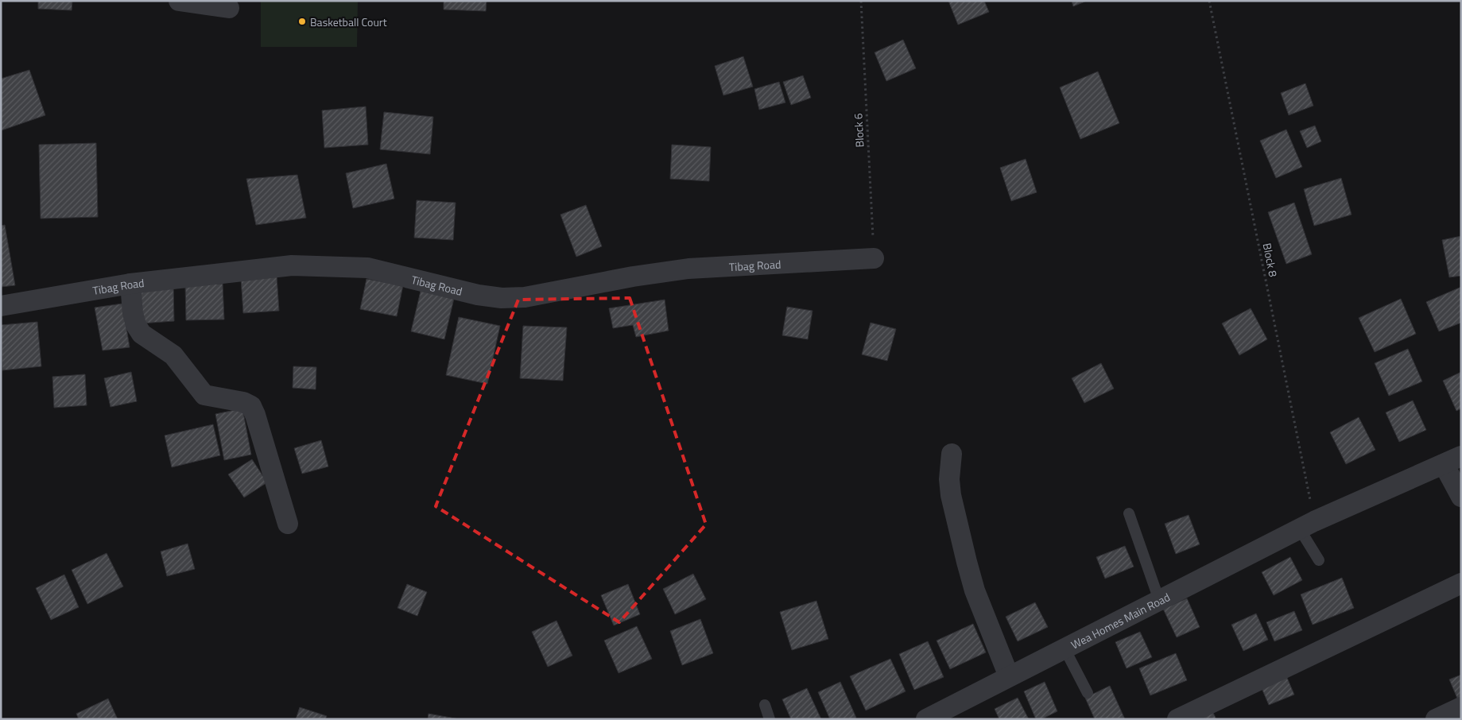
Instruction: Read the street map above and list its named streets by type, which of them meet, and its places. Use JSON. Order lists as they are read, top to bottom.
{
  "streets": {
    "street": ["Tibag Road", "Wea Homes Main Road"],
    "path": ["Block 6", "Block 8"]
  },
  "crossings": [
    ["Block 6", "Tibag Road"],
    ["Block 8", "Wea Homes Main Road"]
  ],
  "places": ["Basketball Court"]
}
